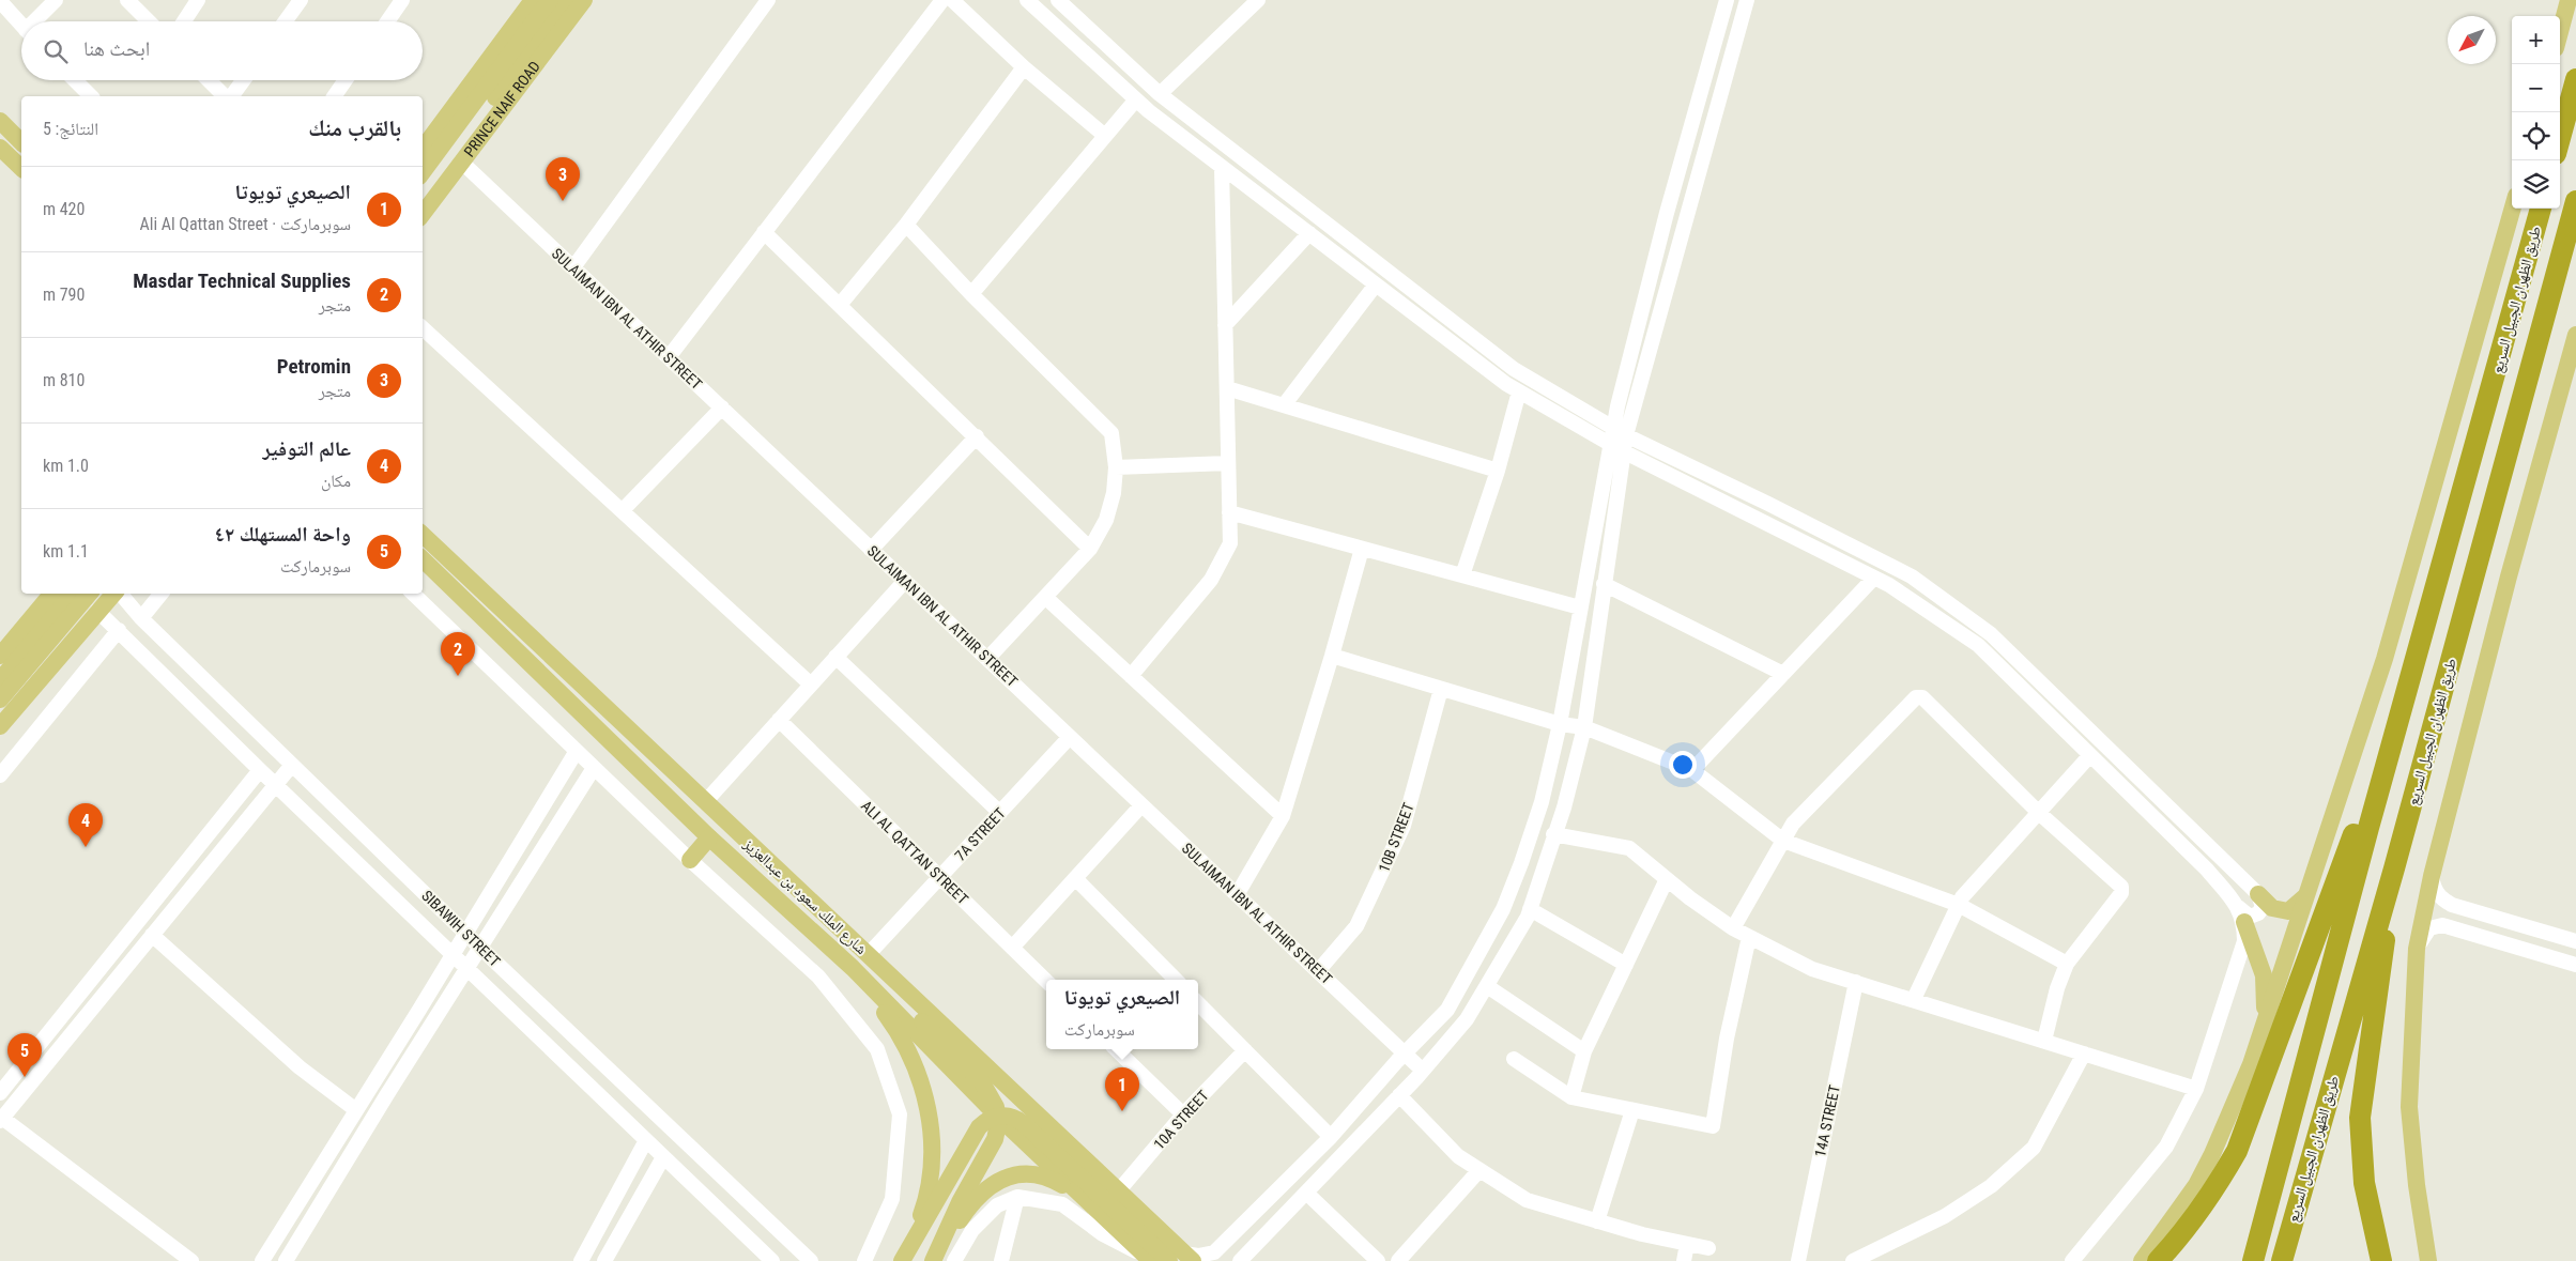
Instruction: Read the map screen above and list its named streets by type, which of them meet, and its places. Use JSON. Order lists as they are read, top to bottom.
{
  "streets": {
    "highway": ["طريق الظهران الجبيل السريع"],
    "main road": ["PRINCE NAIF ROAD", "شارع الملك سعود بن عبدالعزيز"],
    "street": [
      "SULAIMAN IBN AL ATHIR STREET",
      "7A STREET",
      "10B STREET",
      "ALI AL QATTAN STREET",
      "SIBAWIH STREET",
      "10A STREET",
      "14A STREET"
    ]
  },
  "crossings": [
    ["PRINCE NAIF ROAD", "SULAIMAN IBN AL ATHIR STREET"],
    ["SULAIMAN IBN AL ATHIR STREET", "7A STREET"],
    ["SULAIMAN IBN AL ATHIR STREET", "10B STREET"],
    ["7A STREET", "ALI AL QATTAN STREET"],
    ["7A STREET", "شارع الملك سعود بن عبدالعزيز"],
    ["شارع الملك سعود بن عبدالعزيز", "10A STREET"]
  ],
  "north": "bottom left",
  "page": {
    "map_buttons": ["+", "−"],
    "search": "ابحث هنا",
    "heading": ["بالقرب منك", "النتائج: 5"],
    "pins": [
      "3",
      "2",
      "4",
      "5",
      "1"
    ],
    "list": [
      {
        "mark": "1",
        "name": "الصيعري تويوتا",
        "note": "سوبرماركت · Ali Al Qattan Street",
        "value": "420 m"
      },
      {
        "mark": "2",
        "name": "Masdar Technical Supplies",
        "note": "متجر",
        "value": "790 m"
      },
      {
        "mark": "3",
        "name": "Petromin",
        "note": "متجر",
        "value": "810 m"
      },
      {
        "mark": "4",
        "name": "عالم التوفير",
        "note": "مكان",
        "value": "1.0 km"
      },
      {
        "mark": "5",
        "name": "واحة المستهلك ٤٢",
        "note": "سوبرماركت",
        "value": "1.1 km"
      }
    ],
    "popup": ["الصيعري تويوتا", "سوبرماركت"]
  }
}
